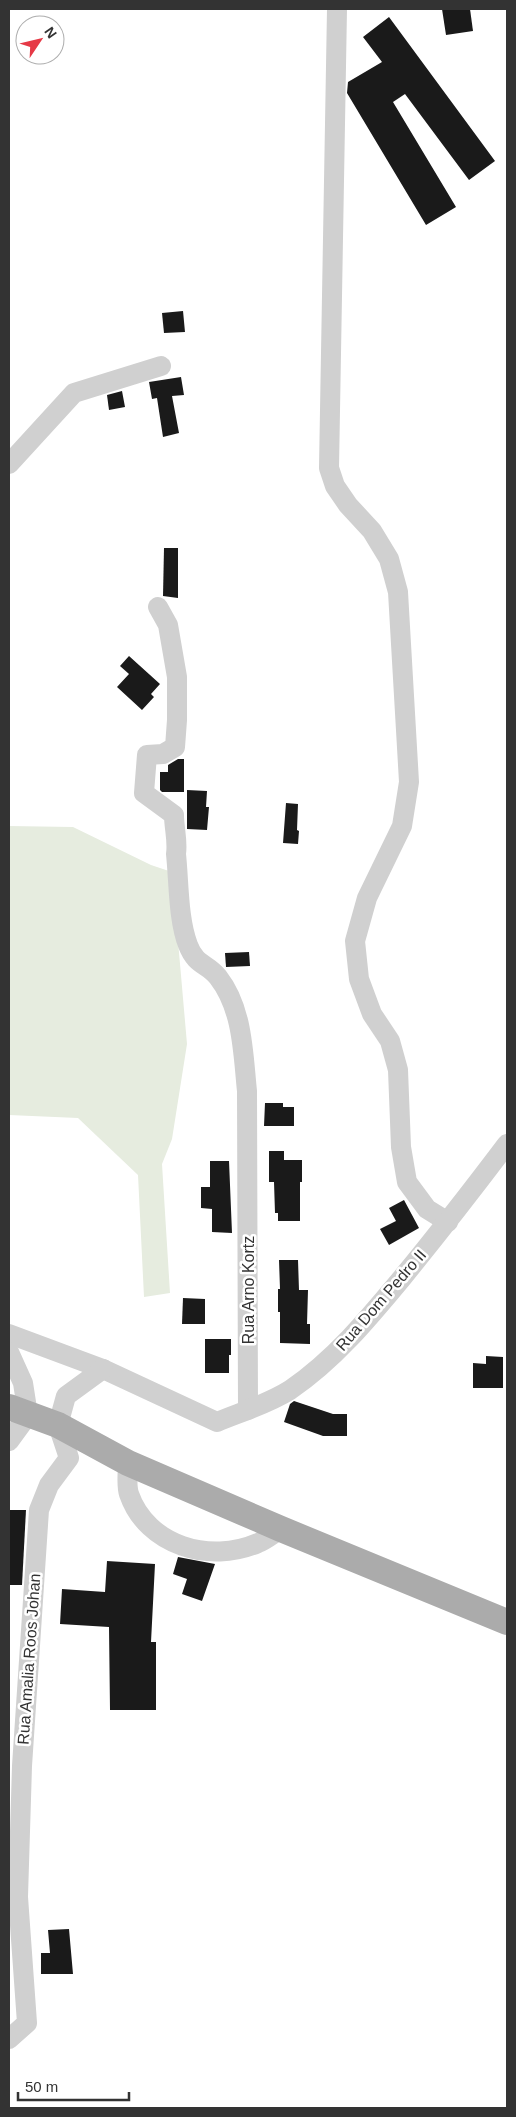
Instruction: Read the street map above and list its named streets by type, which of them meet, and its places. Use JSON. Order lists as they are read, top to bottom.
{
  "streets": {
    "street": ["Rua Arno Kortz", "Rua Dom Pedro II", "Rua Amalia Roos Johan"]
  },
  "crossings": [
    ["Rua Arno Kortz", "Rua Dom Pedro II"]
  ],
  "scale_bar": "50 m",
  "north": "top right"
}
